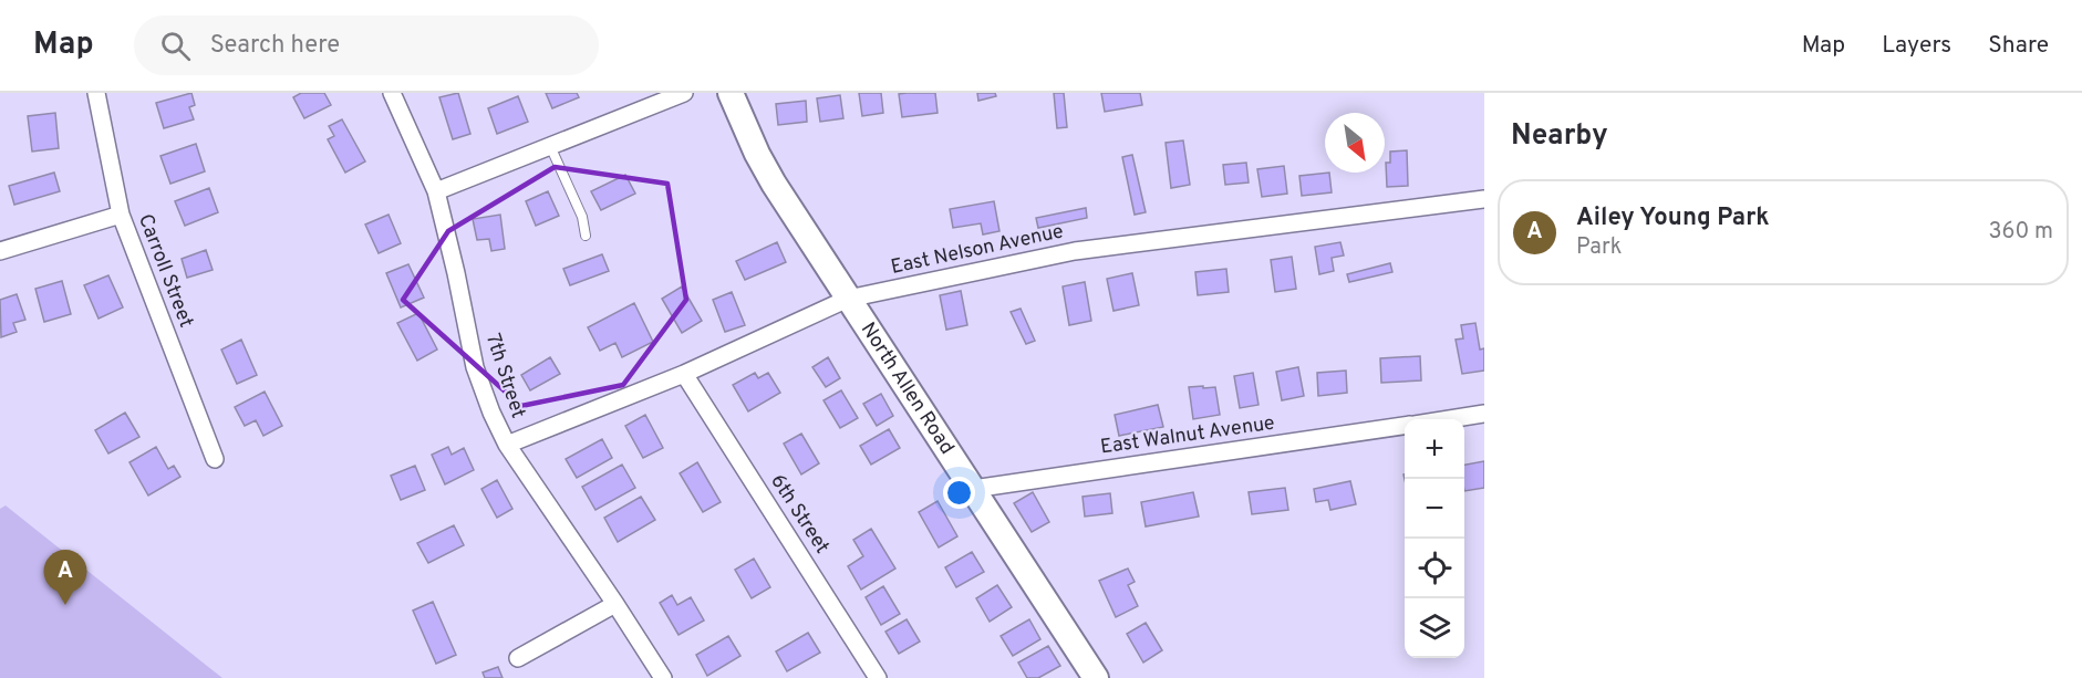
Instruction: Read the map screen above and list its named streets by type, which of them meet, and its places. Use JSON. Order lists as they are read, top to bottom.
{
  "streets": {
    "street": [
      "East Nelson Avenue",
      "Carroll Street",
      "7th Street",
      "North Allen Road",
      "East Walnut Avenue",
      "6th Street"
    ]
  },
  "crossings": [
    ["East Nelson Avenue", "7th Street"],
    ["East Nelson Avenue", "North Allen Road"],
    ["East Nelson Avenue", "6th Street"],
    ["North Allen Road", "East Walnut Avenue"]
  ],
  "north": "bottom right",
  "page": {
    "header": "Map",
    "search": "Search here",
    "nav": ["Map", "Layers", "Share"],
    "heading": "Nearby",
    "list": [
      {
        "mark": "A",
        "name": "Ailey Young Park",
        "note": "Park",
        "value": "360 m"
      }
    ],
    "map_buttons": ["+", "−"],
    "pins": "A"
  }
}
